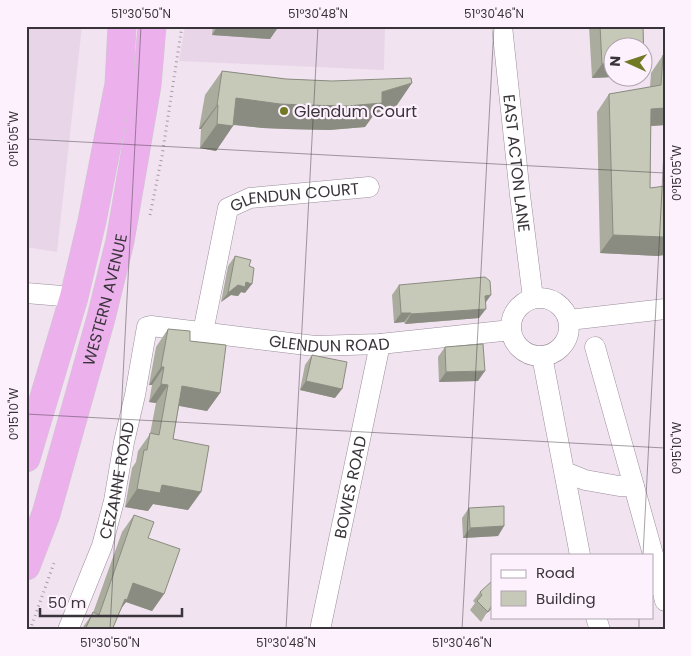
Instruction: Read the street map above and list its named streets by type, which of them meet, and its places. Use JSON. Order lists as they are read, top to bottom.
{
  "streets": {
    "highway": ["WESTERN AVENUE"],
    "street": [
      "EAST ACTON LANE",
      "GLENDUN COURT",
      "GLENDUN ROAD",
      "CEZANNE ROAD",
      "BOWES ROAD"
    ]
  },
  "crossings": [
    ["EAST ACTON LANE", "GLENDUN ROAD"],
    ["GLENDUN COURT", "GLENDUN ROAD"],
    ["GLENDUN ROAD", "CEZANNE ROAD"],
    ["GLENDUN ROAD", "BOWES ROAD"]
  ],
  "places": ["Glendum Court"],
  "legend": ["Road", "Building"],
  "scale_bar": "50 m",
  "north": "left",
  "coordinates": [
    "51°30'50\"N",
    "51°30'48\"N",
    "51°30'46\"N",
    "0°15'05\"W",
    "0°15'10\"W"
  ]
}
